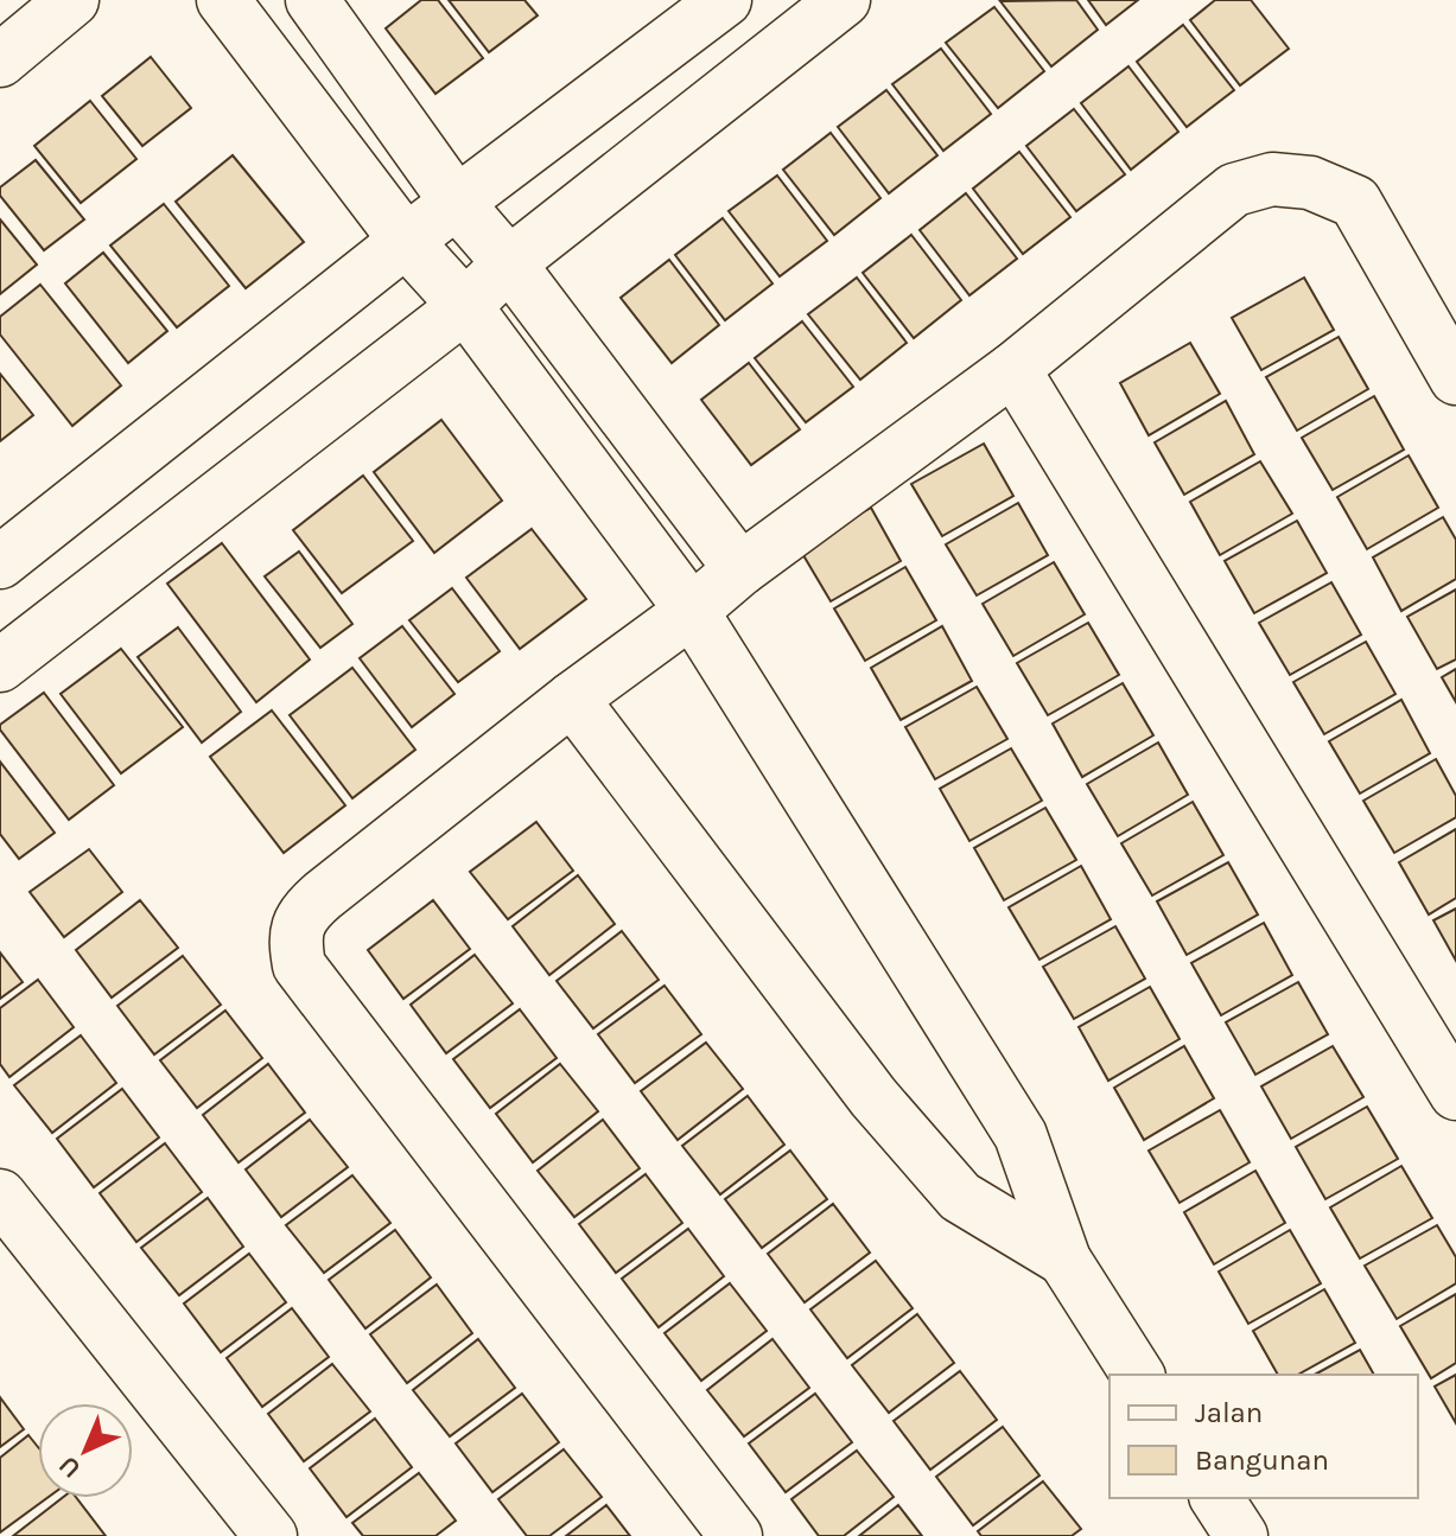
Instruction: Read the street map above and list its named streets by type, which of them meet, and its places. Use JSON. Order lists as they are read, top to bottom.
{
  "legend": ["Jalan", "Bangunan"],
  "north": "bottom left"
}
